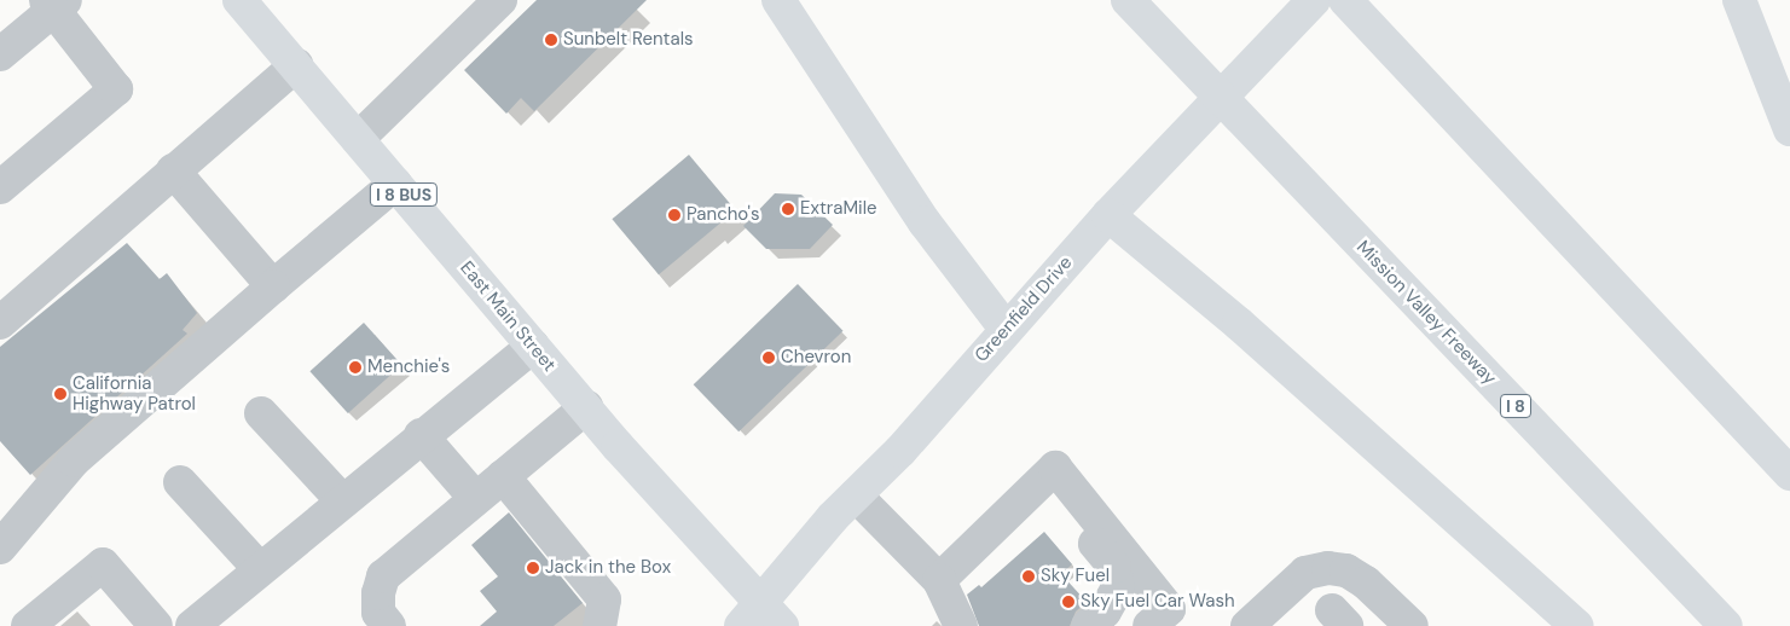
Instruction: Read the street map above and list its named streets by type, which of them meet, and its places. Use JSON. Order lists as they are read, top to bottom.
{
  "streets": {
    "main road": [
      "I 8 BUS",
      "Greenfield Drive",
      "Mission Valley Freeway",
      "East Main Street",
      "I 8"
    ]
  },
  "crossings": [
    ["Greenfield Drive", "East Main Street"]
  ],
  "places": [
    "Sunbelt Rentals",
    "ExtraMile",
    "Pancho's",
    "Chevron",
    "Menchie's",
    "California Highway Patrol",
    "Jack in the Box",
    "Sky Fuel",
    "Sky Fuel Car Wash"
  ]
}
